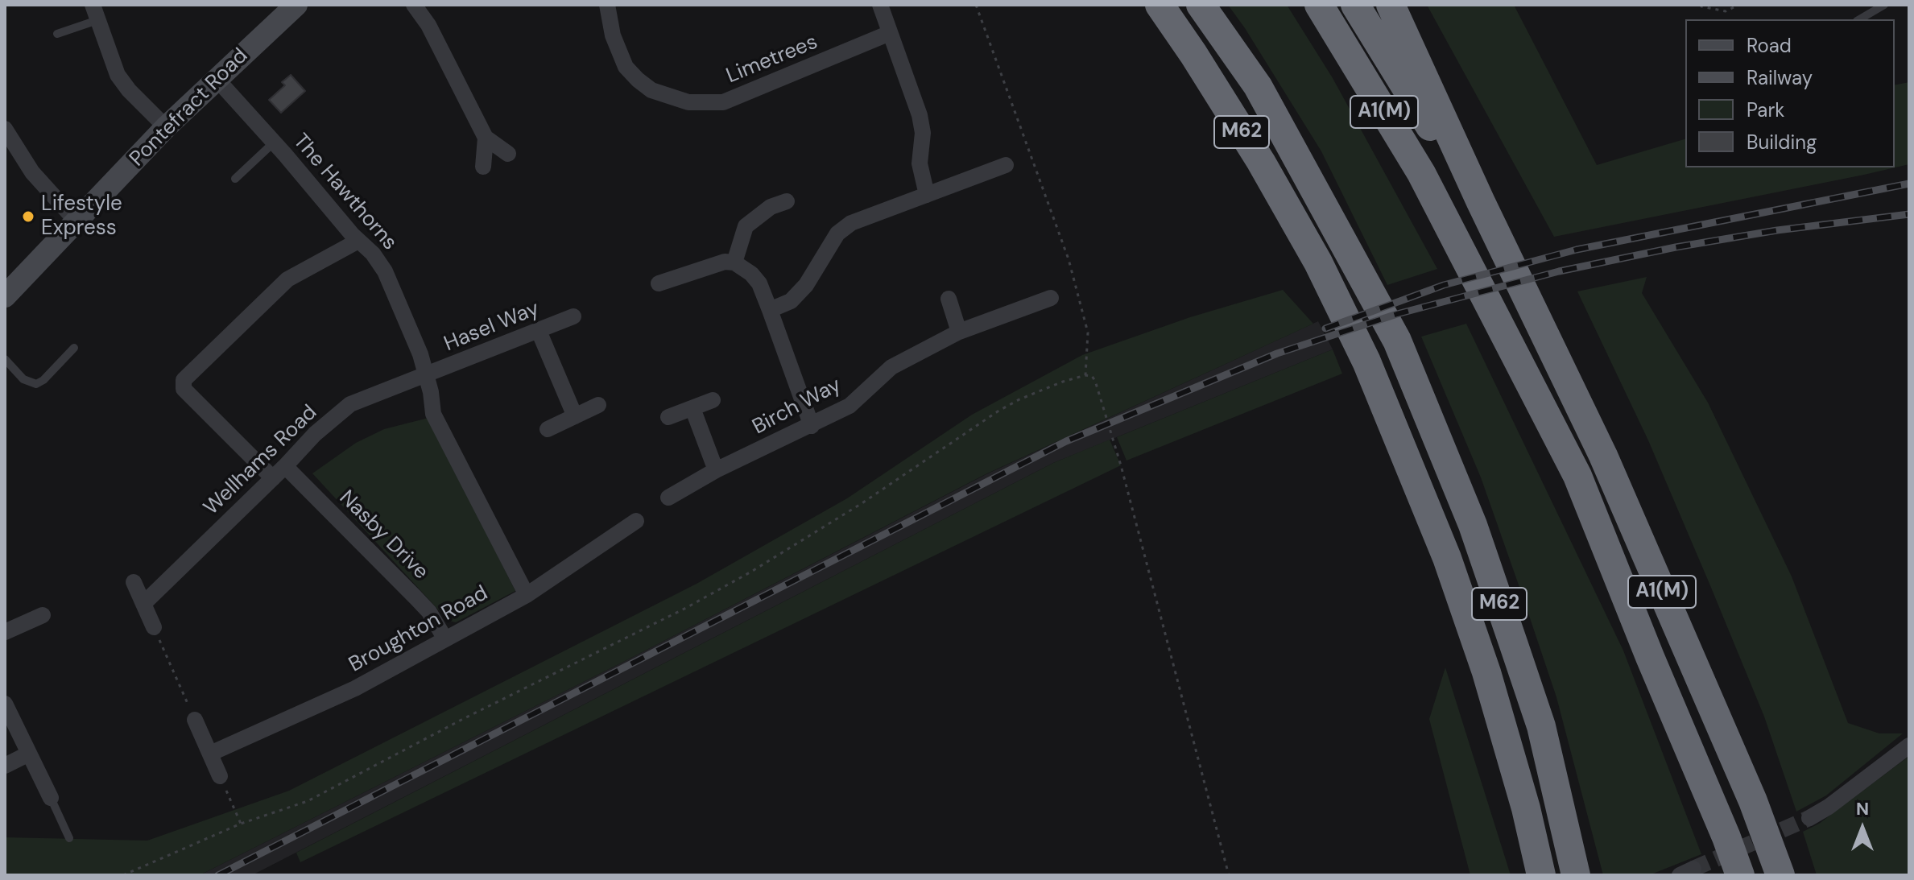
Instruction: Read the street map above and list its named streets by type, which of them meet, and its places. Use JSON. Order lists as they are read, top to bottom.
{
  "streets": {
    "highway": ["A1(M)", "M62"],
    "street": [
      "Limetrees",
      "Pontefract Road",
      "The Hawthorns",
      "Hasel Way",
      "Birch Way",
      "Wellhams Road",
      "Nasby Drive",
      "Broughton Road"
    ]
  },
  "crossings": [
    ["Pontefract Road", "The Hawthorns"],
    ["The Hawthorns", "Hasel Way"],
    ["The Hawthorns", "Wellhams Road"],
    ["The Hawthorns", "Broughton Road"],
    ["Hasel Way", "Wellhams Road"],
    ["Wellhams Road", "Nasby Drive"],
    ["Nasby Drive", "Broughton Road"]
  ],
  "places": ["Lifestyle Express"],
  "legend": [
    "Road",
    "Railway",
    "Park",
    "Building"
  ],
  "north": "top"
}
